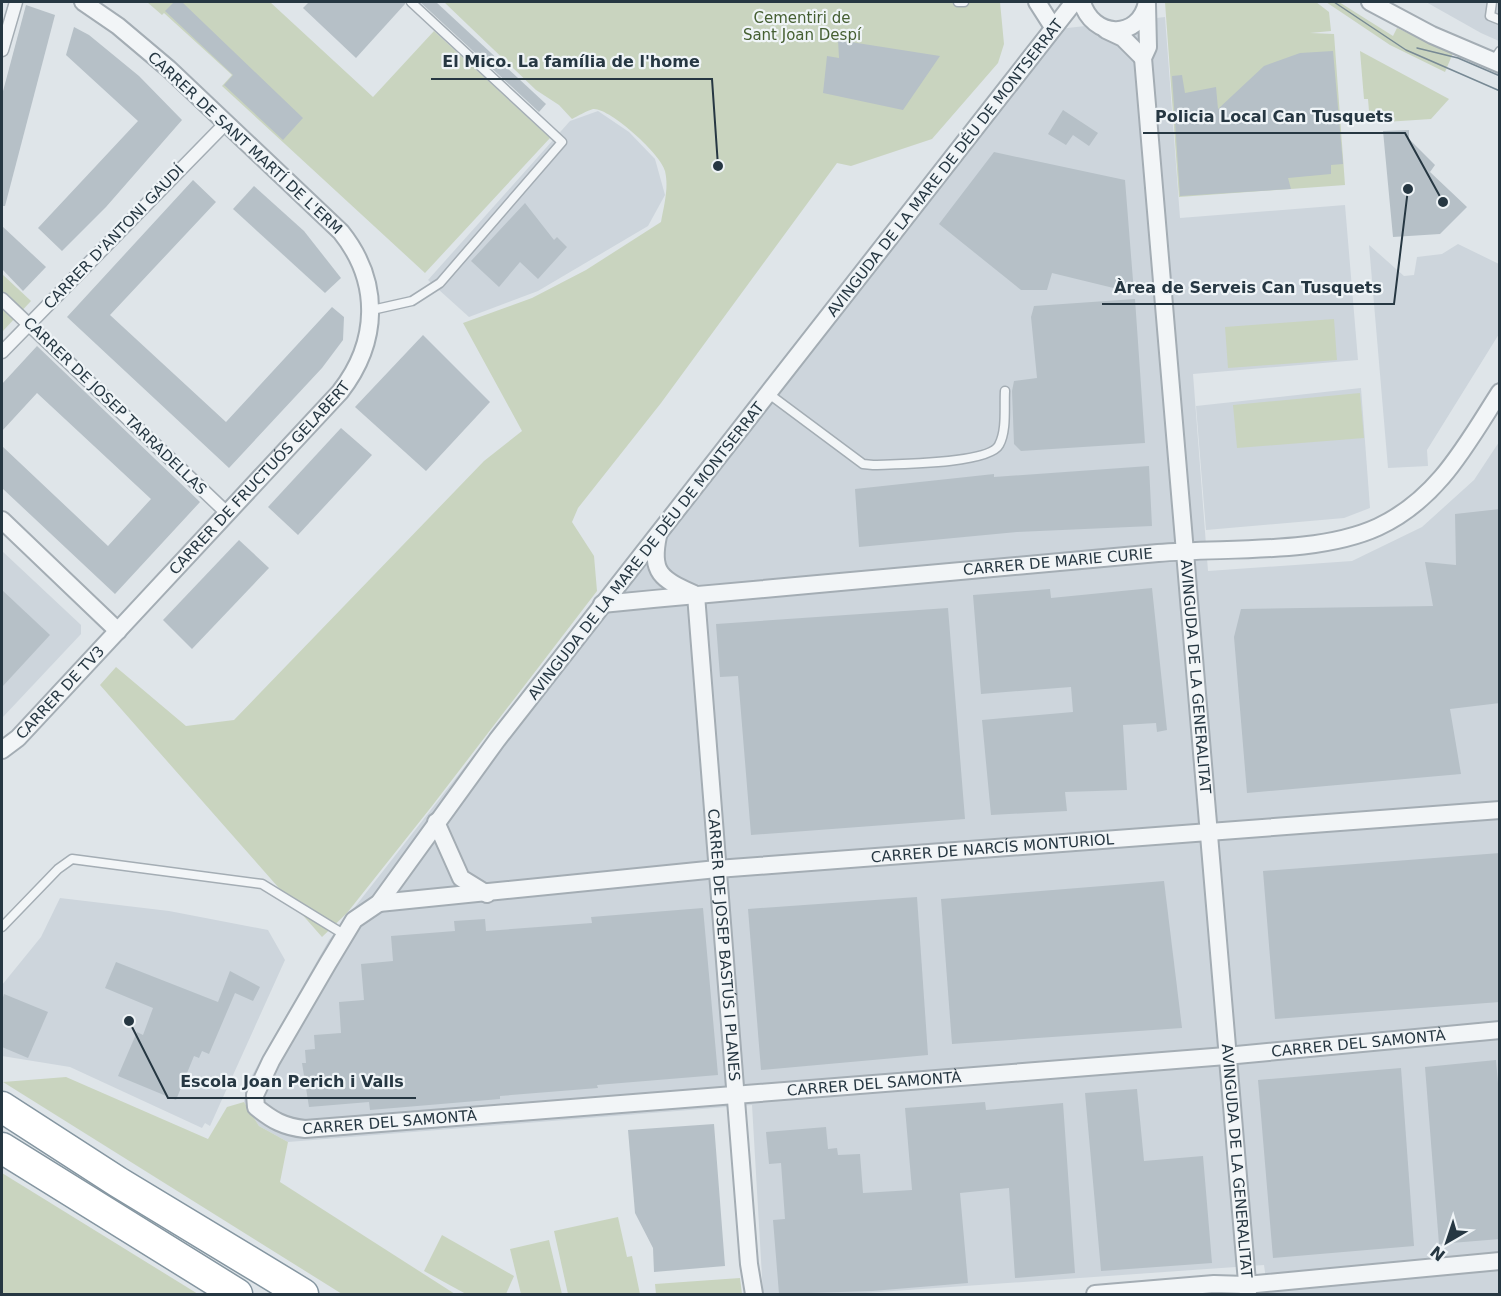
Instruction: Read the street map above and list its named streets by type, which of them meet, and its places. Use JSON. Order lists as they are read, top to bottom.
{
  "streets": {
    "street": [
      "CARRER DE SANT MARTÍ DE L'ERM",
      "AVINGUDA DE LA MARE DE DÉU DE MONTSERRAT",
      "CARRER D'ANTONI GAUDÍ",
      "CARRER DE JOSEP TARRADELLAS",
      "CARRER DE FRUCTUÓS GELABERT",
      "CARRER DE MARIE CURIE",
      "AVINGUDA DE LA GENERALITAT",
      "CARRER DE TV3",
      "CARRER DE NARCÍS MONTURIOL",
      "CARRER DE JOSEP BASTÚS I PLANES",
      "CARRER DEL SAMONTÀ"
    ]
  },
  "crossings": [
    ["CARRER DE SANT MARTÍ DE L'ERM", "CARRER D'ANTONI GAUDÍ"],
    ["CARRER DE SANT MARTÍ DE L'ERM", "CARRER DE FRUCTUÓS GELABERT"],
    ["AVINGUDA DE LA MARE DE DÉU DE MONTSERRAT", "CARRER DE MARIE CURIE"],
    ["AVINGUDA DE LA MARE DE DÉU DE MONTSERRAT", "CARRER DE NARCÍS MONTURIOL"],
    ["AVINGUDA DE LA MARE DE DÉU DE MONTSERRAT", "CARRER DEL SAMONTÀ"],
    ["CARRER D'ANTONI GAUDÍ", "CARRER DE JOSEP TARRADELLAS"],
    ["CARRER DE JOSEP TARRADELLAS", "CARRER DE FRUCTUÓS GELABERT"],
    ["CARRER DE FRUCTUÓS GELABERT", "CARRER DE TV3"],
    ["CARRER DE MARIE CURIE", "AVINGUDA DE LA GENERALITAT"],
    ["CARRER DE MARIE CURIE", "CARRER DE JOSEP BASTÚS I PLANES"],
    ["AVINGUDA DE LA GENERALITAT", "CARRER DE NARCÍS MONTURIOL"],
    ["AVINGUDA DE LA GENERALITAT", "CARRER DEL SAMONTÀ"],
    ["CARRER DE NARCÍS MONTURIOL", "CARRER DE JOSEP BASTÚS I PLANES"],
    ["CARRER DE JOSEP BASTÚS I PLANES", "CARRER DEL SAMONTÀ"]
  ],
  "parks": ["Cementiri de Sant Joan Despí"],
  "places": [
    "El Mico. La família de l'home",
    "Àrea de Serveis Can Tusquets",
    "Policia Local Can Tusquets",
    "Escola Joan Perich i Valls"
  ],
  "north": "bottom left"
}
